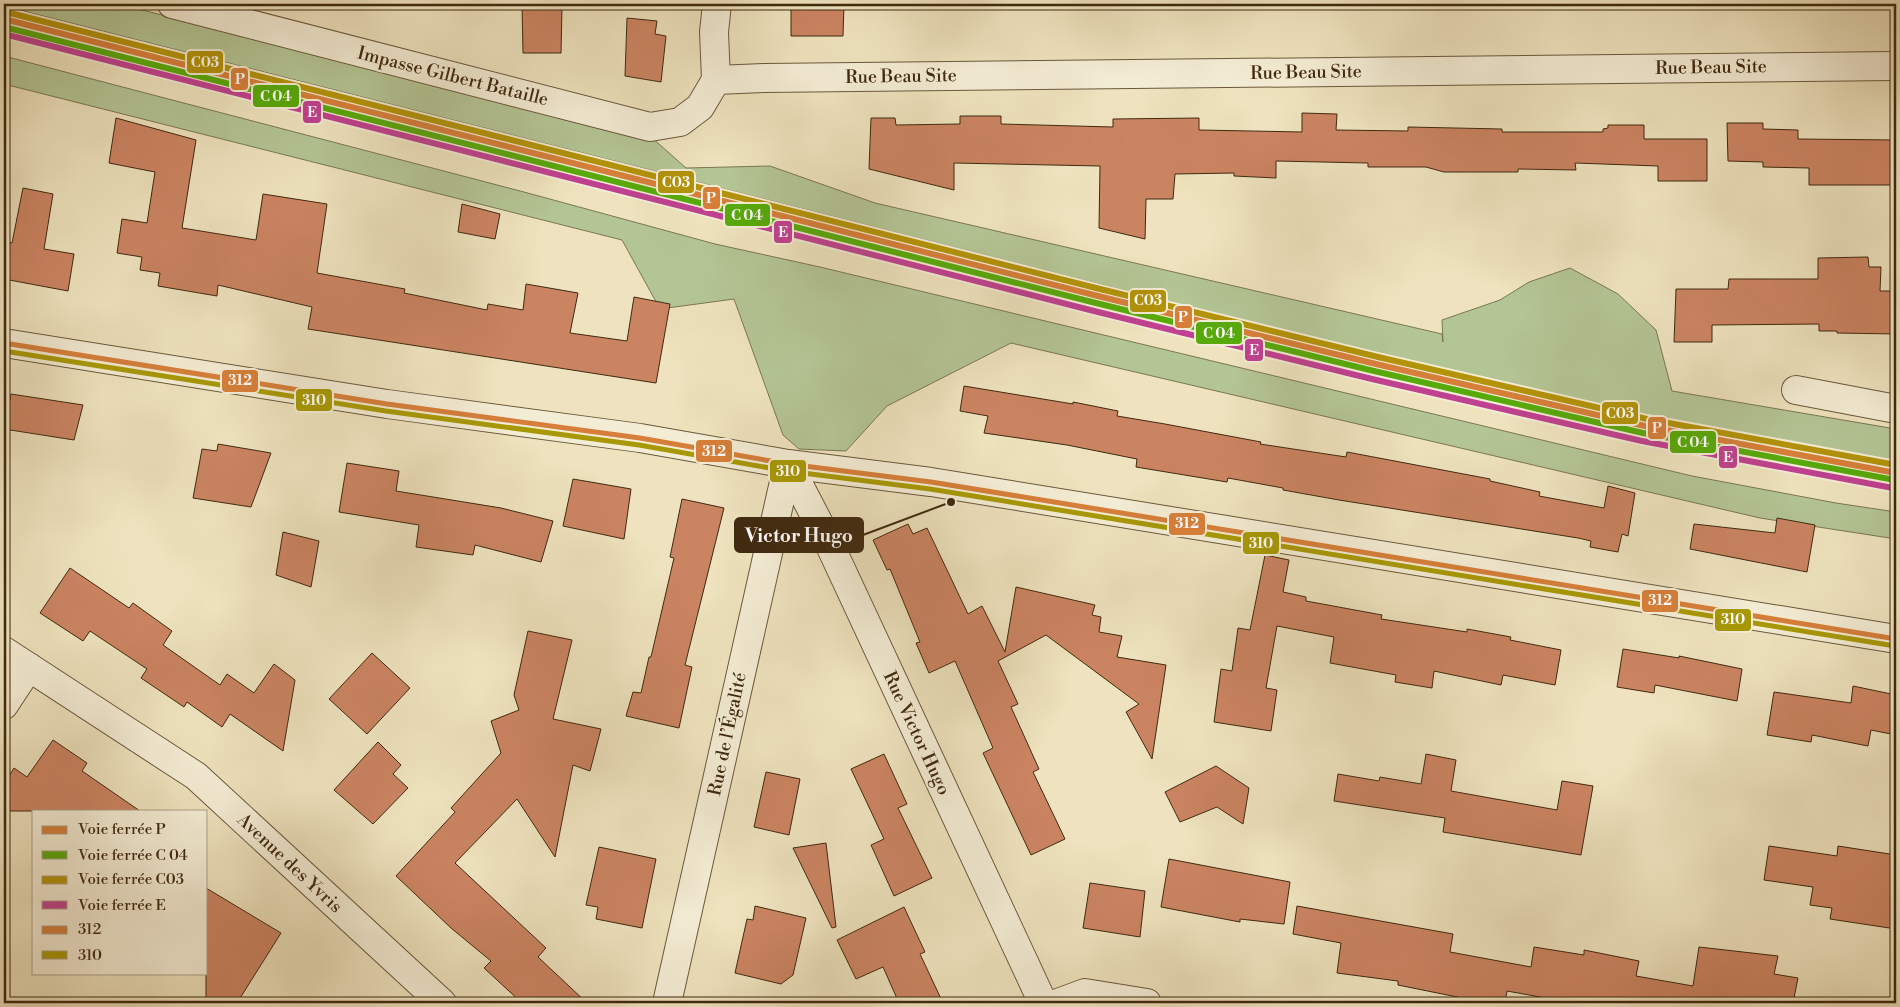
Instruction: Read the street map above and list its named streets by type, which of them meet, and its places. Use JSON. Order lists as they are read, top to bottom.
{
  "streets": {
    "street": [
      "Rue Beau Site",
      "Impasse Gilbert Bataille",
      "Rue Victor Hugo",
      "Rue de l’Égalité",
      "Avenue des Yvris"
    ]
  },
  "crossings": [
    ["Rue Beau Site", "Impasse Gilbert Bataille"],
    ["Rue Victor Hugo", "Rue de l’Égalité"]
  ],
  "places": ["Victor Hugo"],
  "lines": [
    "rail line C03",
    "rail line P",
    "rail line E",
    "transit line 312",
    "transit line 310"
  ],
  "legend": [
    "Voie ferrée P",
    "Voie ferrée C 04",
    "Voie ferrée C03",
    "Voie ferrée E",
    "312",
    "310"
  ]
}
